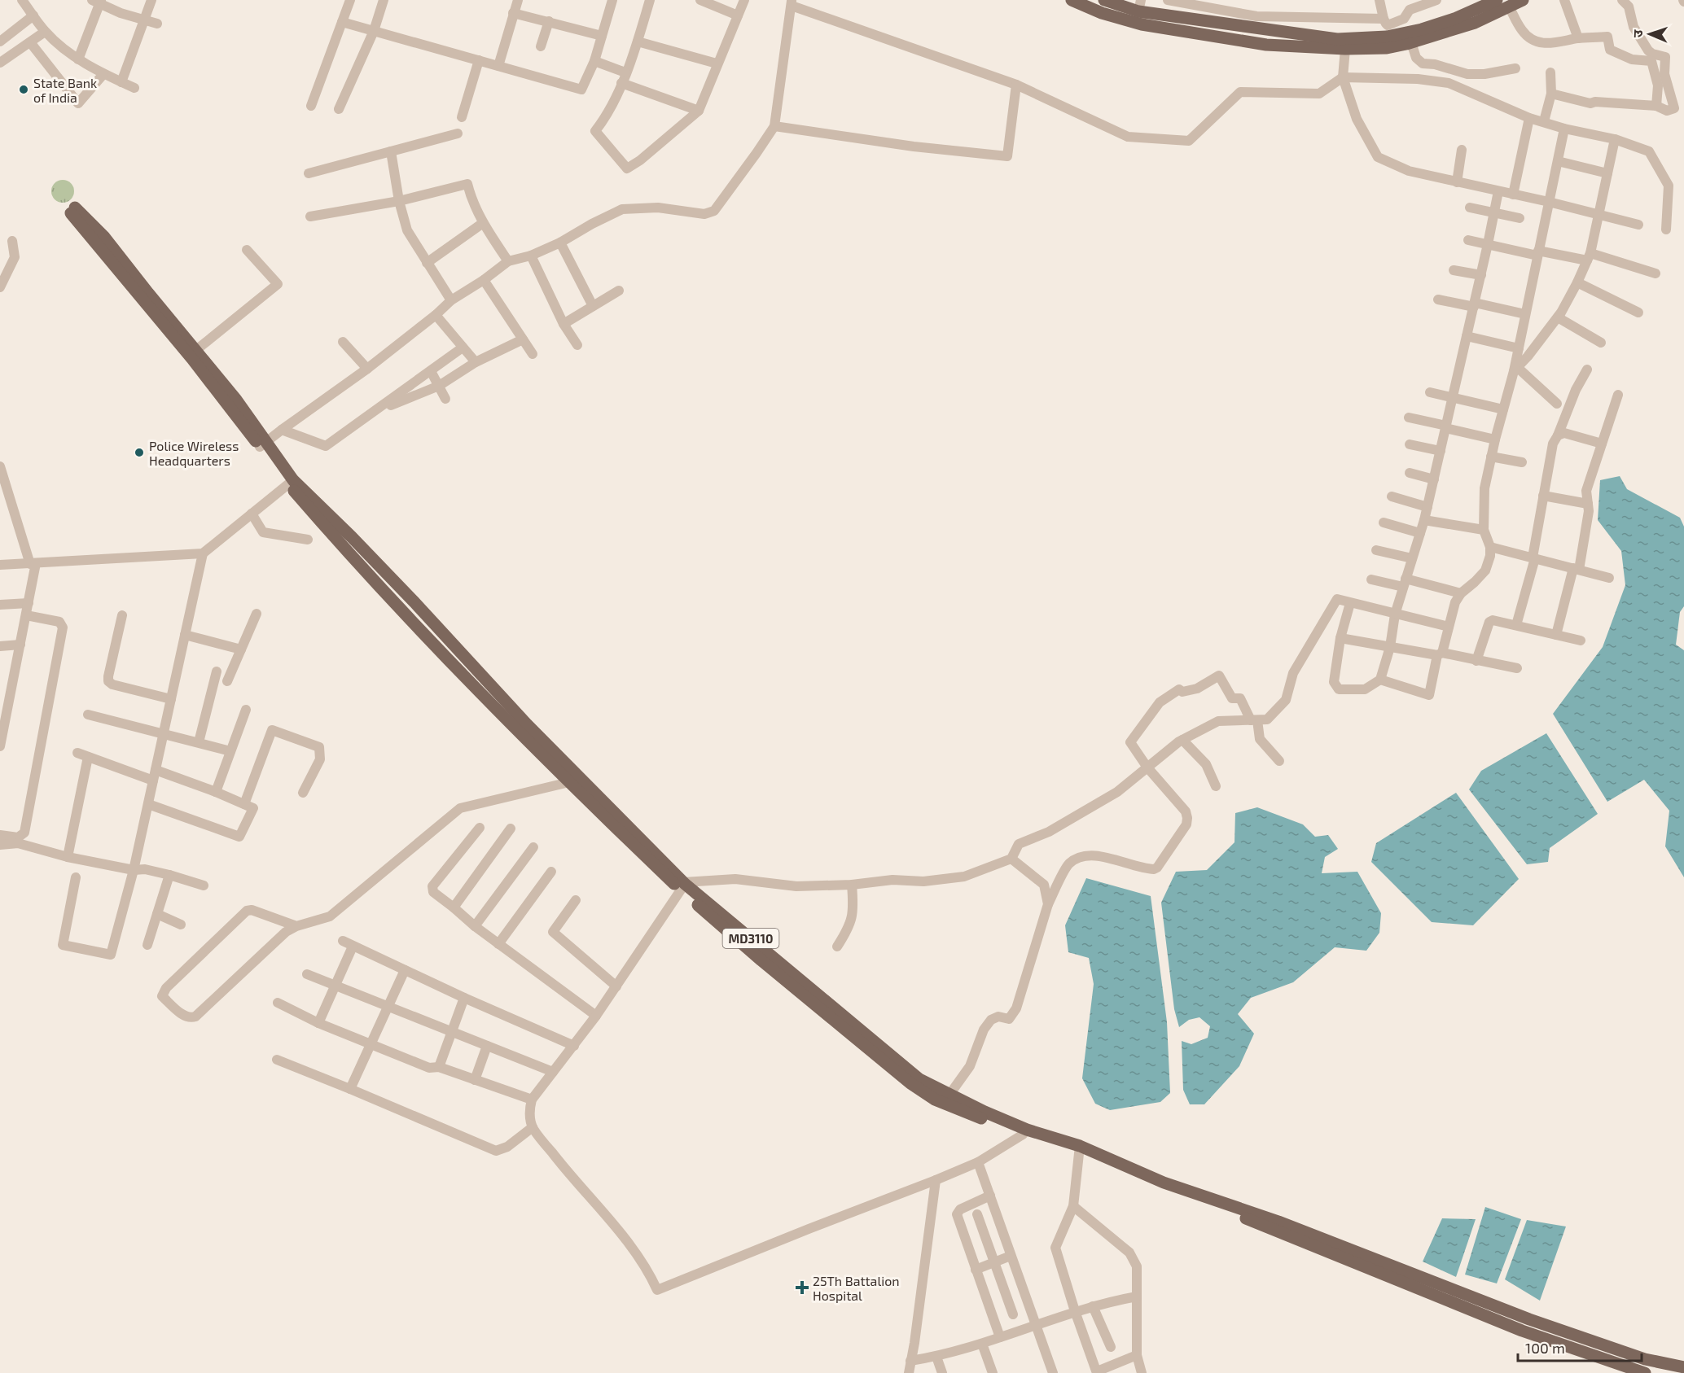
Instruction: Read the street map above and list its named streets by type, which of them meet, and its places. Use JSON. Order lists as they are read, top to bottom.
{
  "streets": {
    "main road": ["MD3110"]
  },
  "places": {
    "other": ["State Bank of India", "Police Wireless Headquarters"],
    "health": ["25Th Battalion Hospital"]
  },
  "scale_bar": "100 m",
  "north": "left"
}
